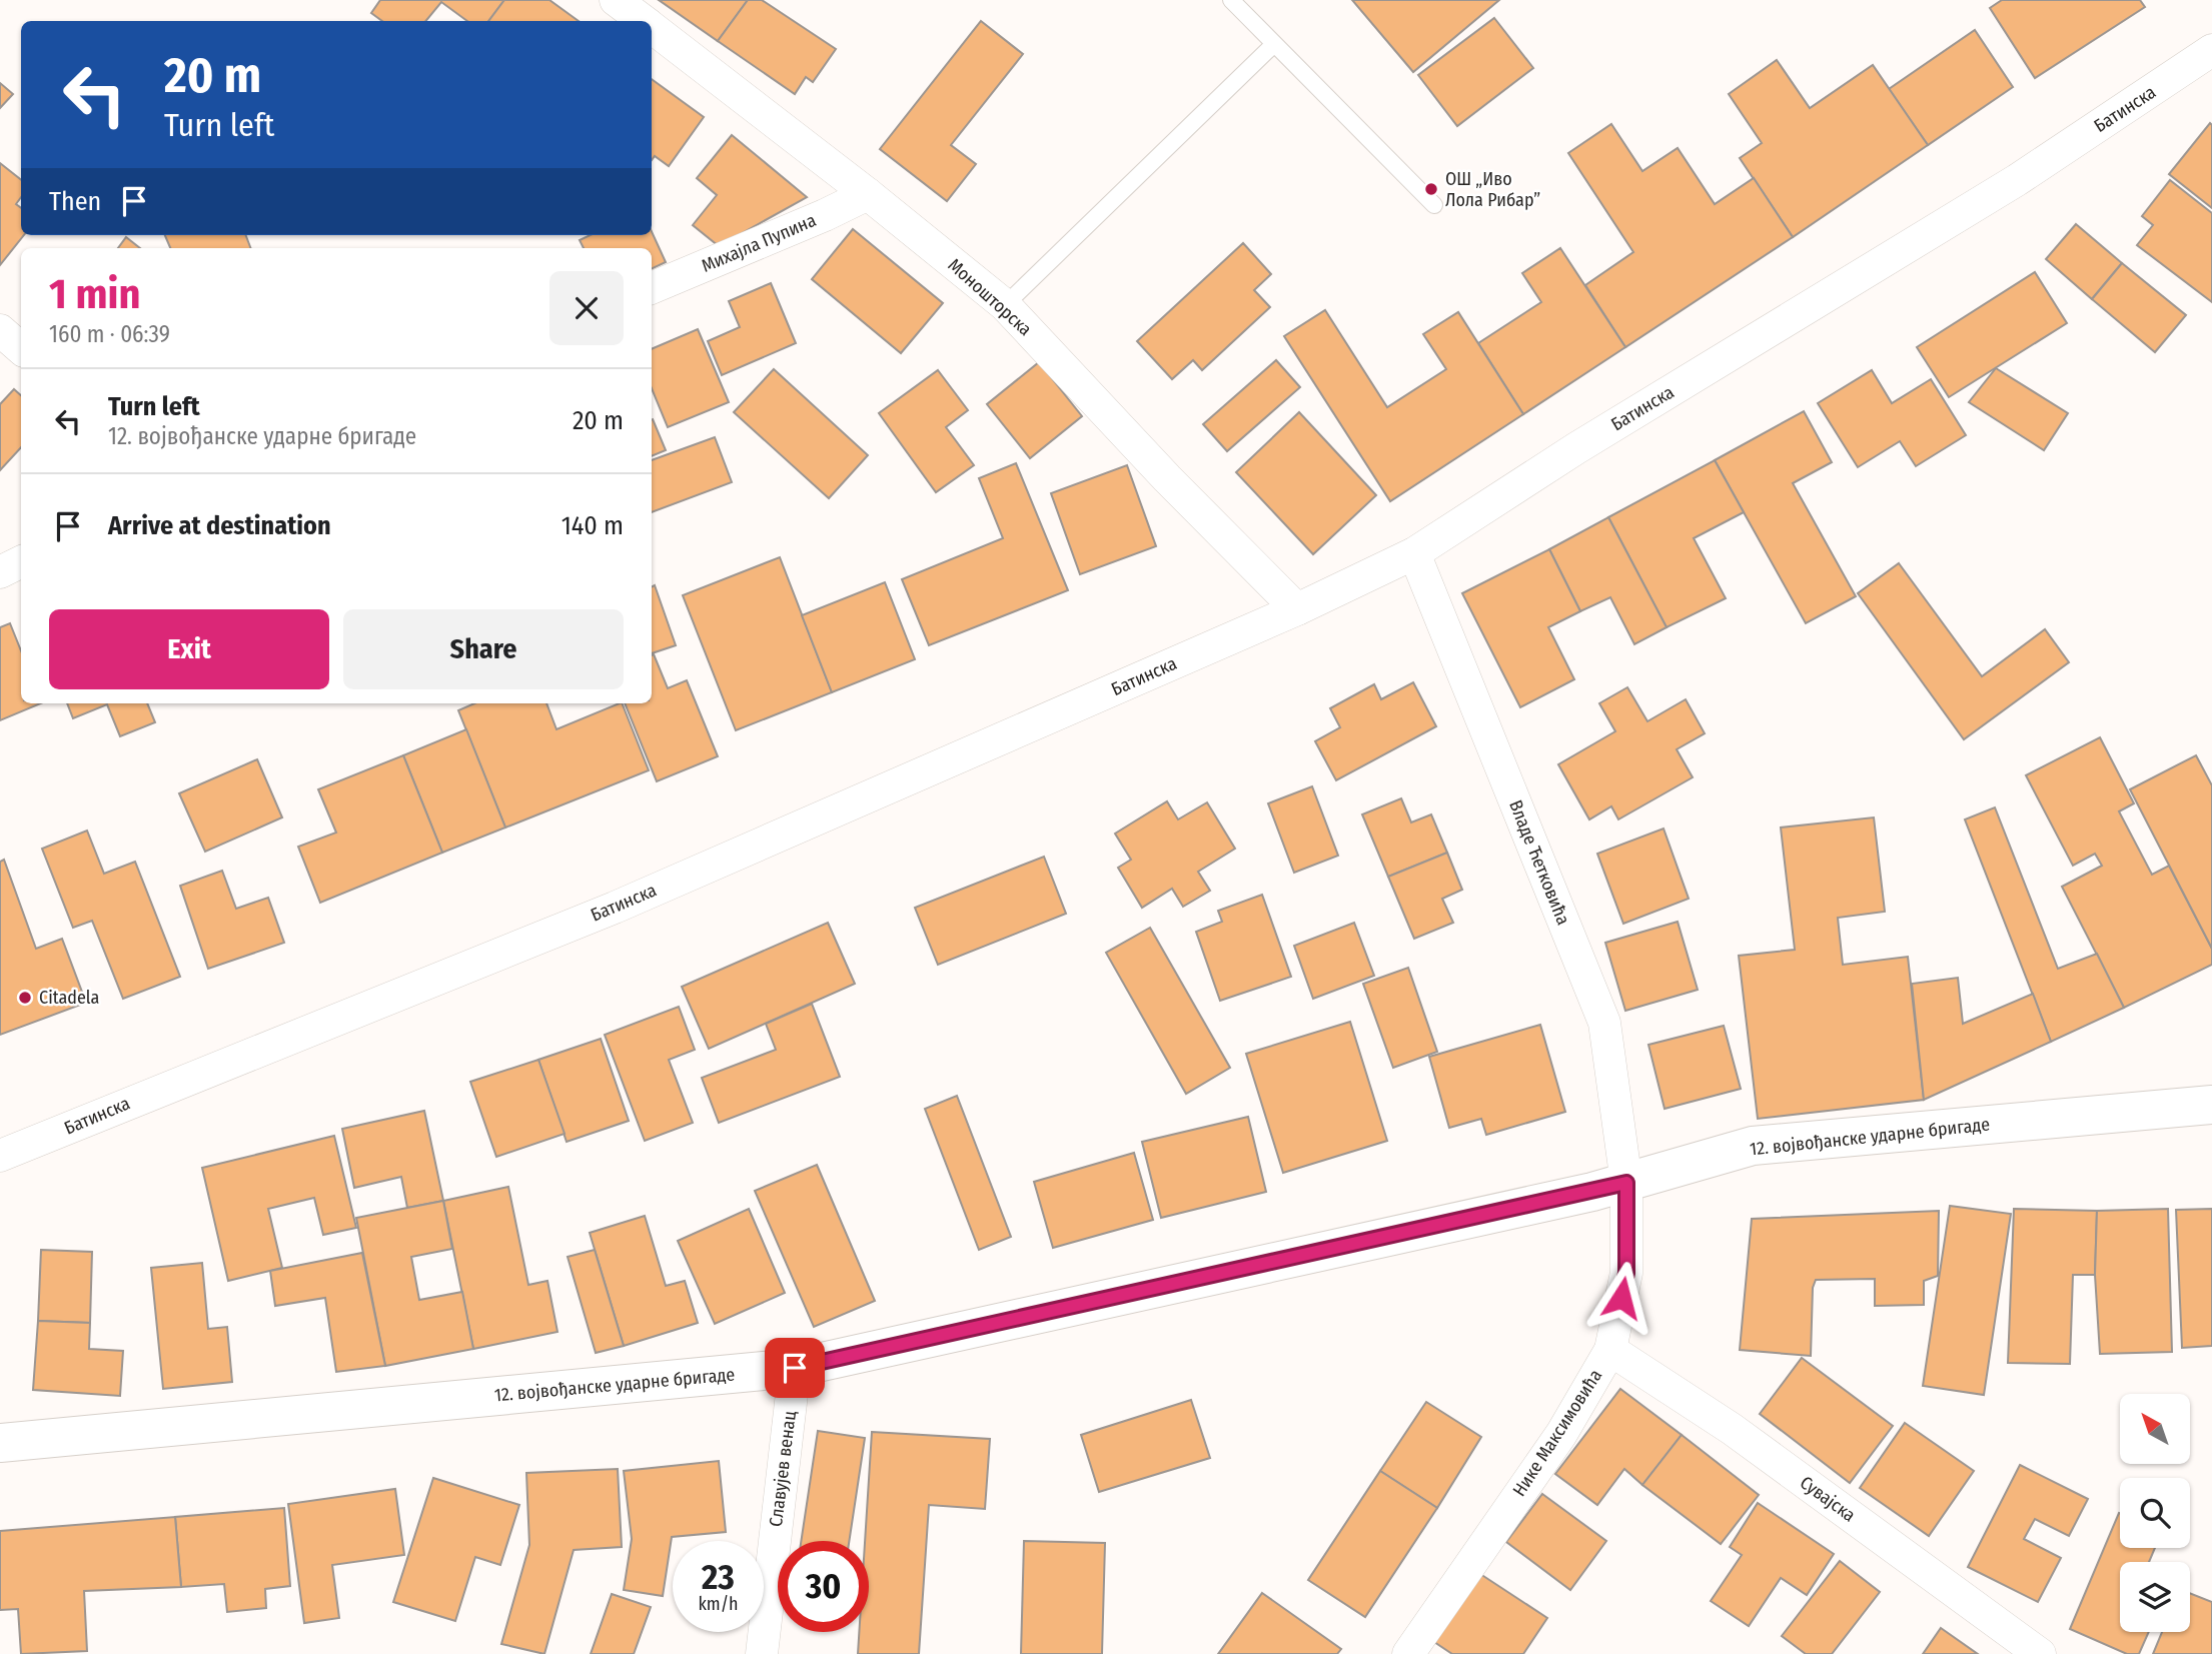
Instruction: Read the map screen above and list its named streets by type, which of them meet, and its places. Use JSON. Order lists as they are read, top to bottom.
{
  "streets": {
    "main road": ["12. војвођанске ударне бригаде"],
    "street": [
      "Батинска",
      "Михајла Пупина",
      "Моношторска",
      "Владе Ћетковића",
      "Нике Максимовића",
      "Славујев венац",
      "Сувајска"
    ]
  },
  "crossings": [
    ["Батинска", "Моношторска"],
    ["Батинска", "Владе Ћетковића"],
    ["Михајла Пупина", "Моношторска"],
    ["Владе Ћетковића", "12. војвођанске ударне бригаде"],
    ["Владе Ћетковића", "Нике Максимовића"],
    ["12. војвођанске ударне бригаде", "Нике Максимовића"],
    ["12. војвођанске ударне бригаде", "Славујев венац"],
    ["Нике Максимовића", "Сувајска"]
  ],
  "places": ["ОШ „Иво Лола Рибар”", "Citadela"],
  "north": "top left",
  "page": {
    "turn": ["20 m", "Turn left"],
    "then": "Then",
    "heading": ["1 min", "160 m · 06:39"],
    "list": [
      {
        "name": "Turn left",
        "note": "12. војвођанске ударне бригаде",
        "value": "20 m"
      },
      {
        "name": "Arrive at destination",
        "value": "140 m"
      }
    ],
    "buttons": ["Exit", "Share"],
    "speed": "23 km/h",
    "limit": "30"
  }
}
